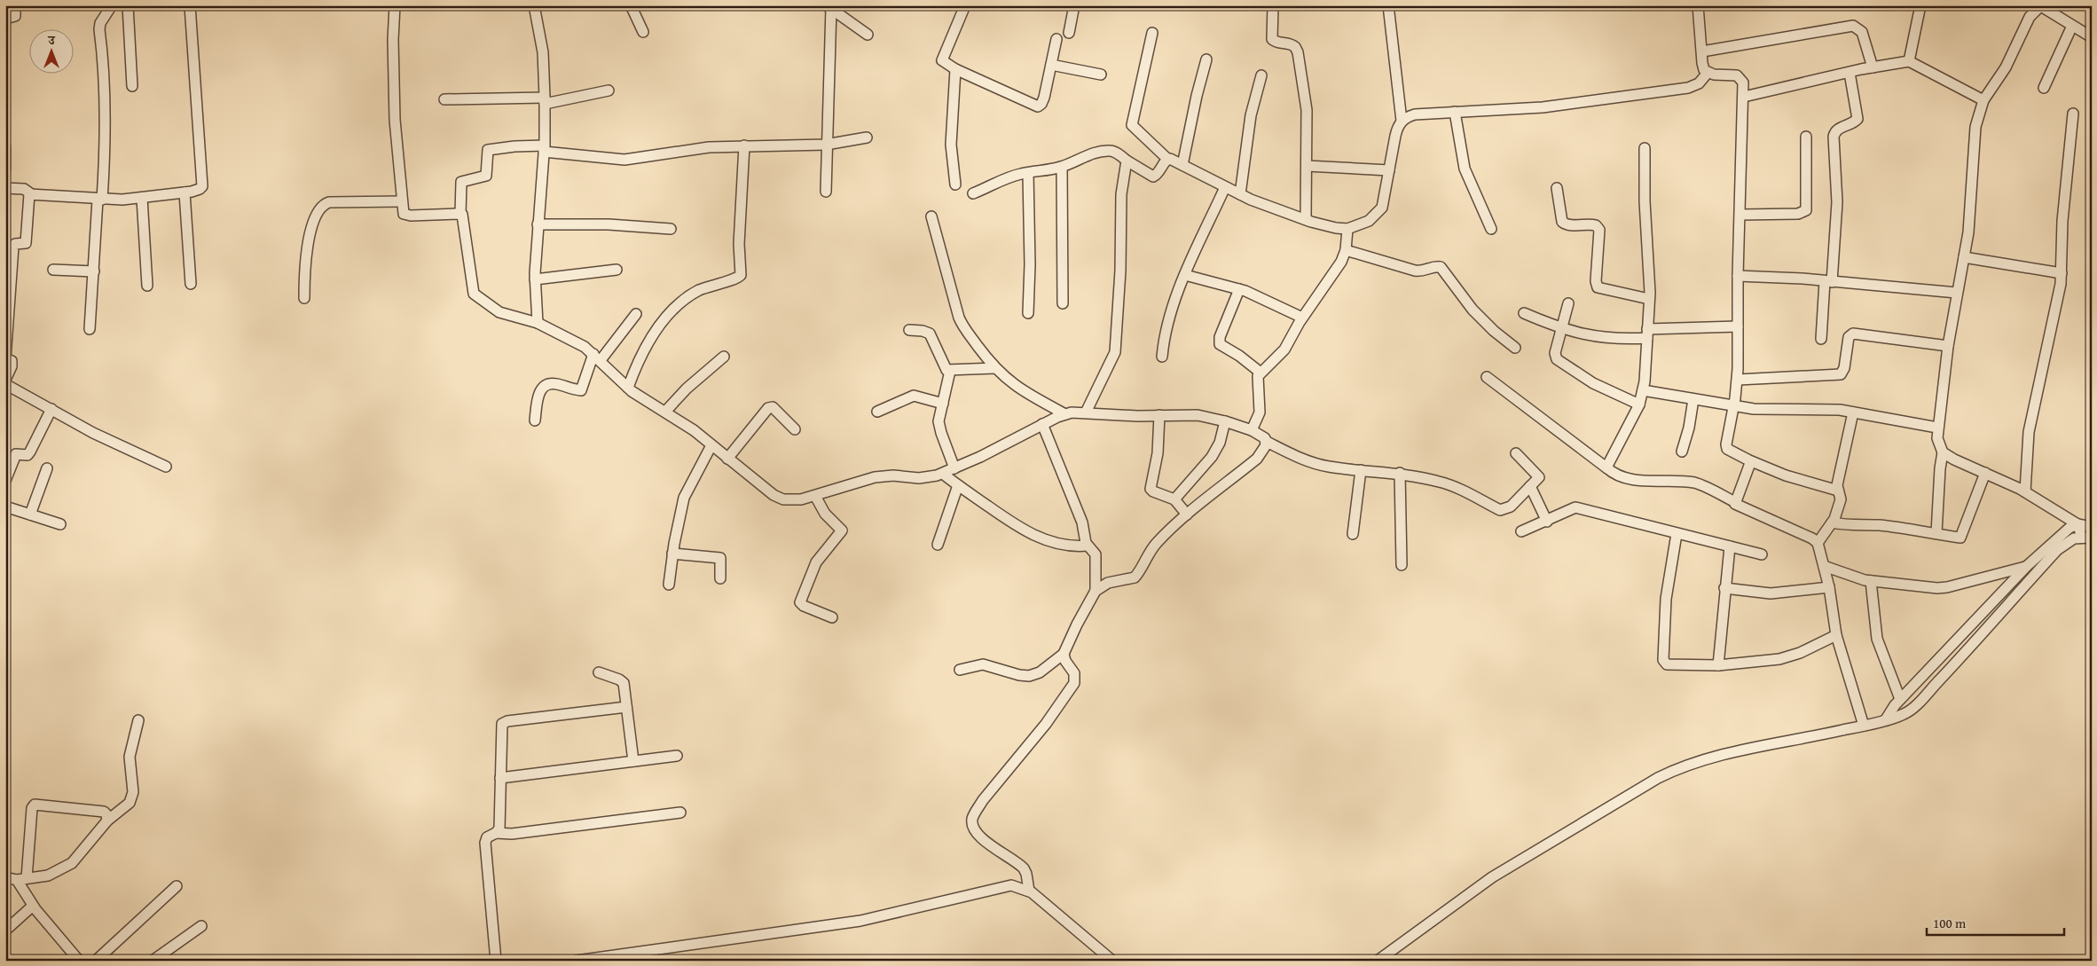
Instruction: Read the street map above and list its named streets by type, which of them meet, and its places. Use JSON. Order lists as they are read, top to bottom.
{
  "scale_bar": "100 m",
  "north": "top"
}
